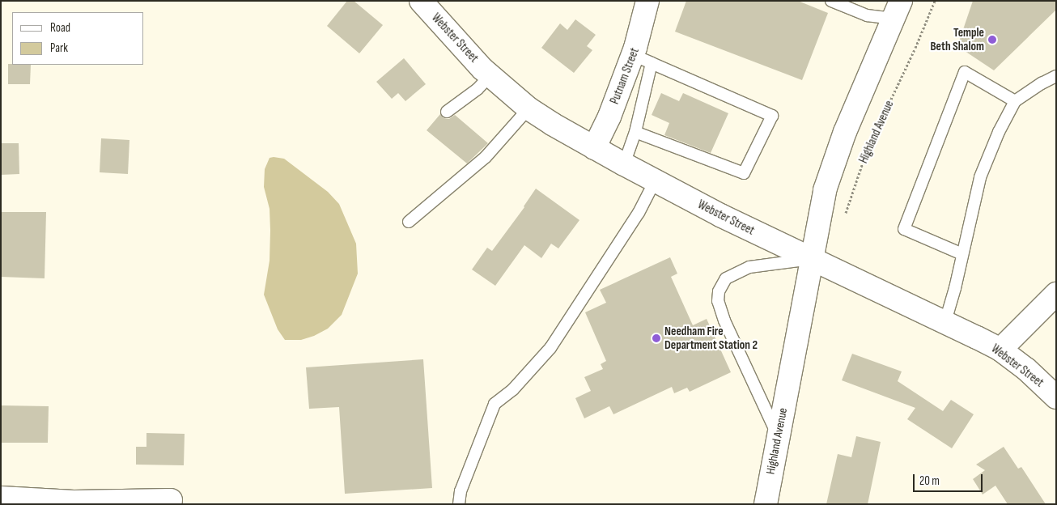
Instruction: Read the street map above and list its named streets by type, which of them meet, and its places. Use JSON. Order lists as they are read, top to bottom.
{
  "streets": {
    "street": ["Webster Street", "Putnam Street", "Highland Avenue"]
  },
  "crossings": [
    ["Webster Street", "Putnam Street"],
    ["Webster Street", "Highland Avenue"]
  ],
  "places": ["Temple Beth Shalom", "Needham Fire Department Station 2"],
  "legend": ["Road", "Park"],
  "scale_bar": "20 m"
}
